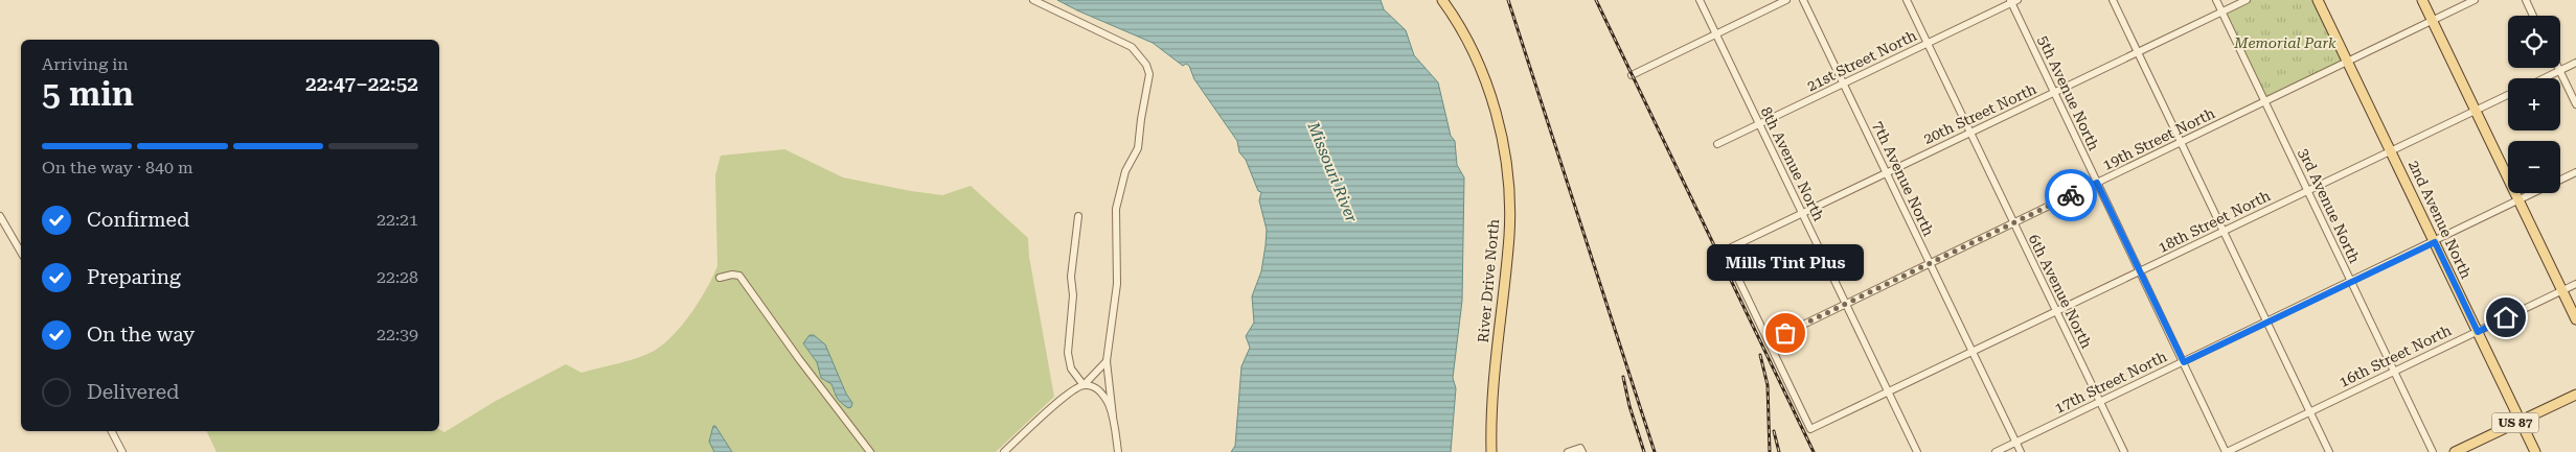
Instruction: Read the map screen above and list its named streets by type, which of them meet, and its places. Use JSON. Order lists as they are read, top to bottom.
{
  "streets": {
    "main road": ["2nd Avenue North", "River Drive North", "US 87"],
    "street": [
      "21st Street North",
      "5th Avenue North",
      "20th Street North",
      "19th Street North",
      "8th Avenue North",
      "7th Avenue North",
      "3rd Avenue North",
      "18th Street North",
      "6th Avenue North",
      "16th Street North",
      "17th Street North"
    ]
  },
  "crossings": [
    ["21st Street North", "5th Avenue North"],
    ["21st Street North", "8th Avenue North"],
    ["21st Street North", "7th Avenue North"],
    ["21st Street North", "6th Avenue North"],
    ["5th Avenue North", "20th Street North"],
    ["5th Avenue North", "19th Street North"],
    ["5th Avenue North", "18th Street North"],
    ["5th Avenue North", "16th Street North"],
    ["5th Avenue North", "17th Street North"],
    ["20th Street North", "19th Street North"],
    ["20th Street North", "8th Avenue North"],
    ["20th Street North", "7th Avenue North"],
    ["20th Street North", "3rd Avenue North"],
    ["20th Street North", "18th Street North"],
    ["20th Street North", "6th Avenue North"],
    ["19th Street North", "8th Avenue North"],
    ["19th Street North", "7th Avenue North"],
    ["19th Street North", "3rd Avenue North"],
    ["19th Street North", "2nd Avenue North"],
    ["19th Street North", "18th Street North"],
    ["19th Street North", "6th Avenue North"],
    ["8th Avenue North", "18th Street North"],
    ["7th Avenue North", "18th Street North"],
    ["7th Avenue North", "17th Street North"],
    ["3rd Avenue North", "18th Street North"],
    ["3rd Avenue North", "16th Street North"],
    ["3rd Avenue North", "17th Street North"],
    ["2nd Avenue North", "18th Street North"],
    ["2nd Avenue North", "16th Street North"],
    ["2nd Avenue North", "17th Street North"],
    ["2nd Avenue North", "US 87"],
    ["18th Street North", "6th Avenue North"],
    ["6th Avenue North", "17th Street North"]
  ],
  "water": ["Missouri River"],
  "parks": ["Memorial Park"],
  "places": ["Mills Tint Plus"],
  "page": {
    "map_buttons": ["+", "−"],
    "heading": ["5 min", "Arriving in", "22:47–22:52"],
    "bar": "On the way · 840 m",
    "list": [
      ["Confirmed", "22:21"],
      ["Preparing", "22:28"],
      ["On the way", "22:39"],
      "Delivered"
    ],
    "bubble": "Mills Tint Plus"
  }
}
